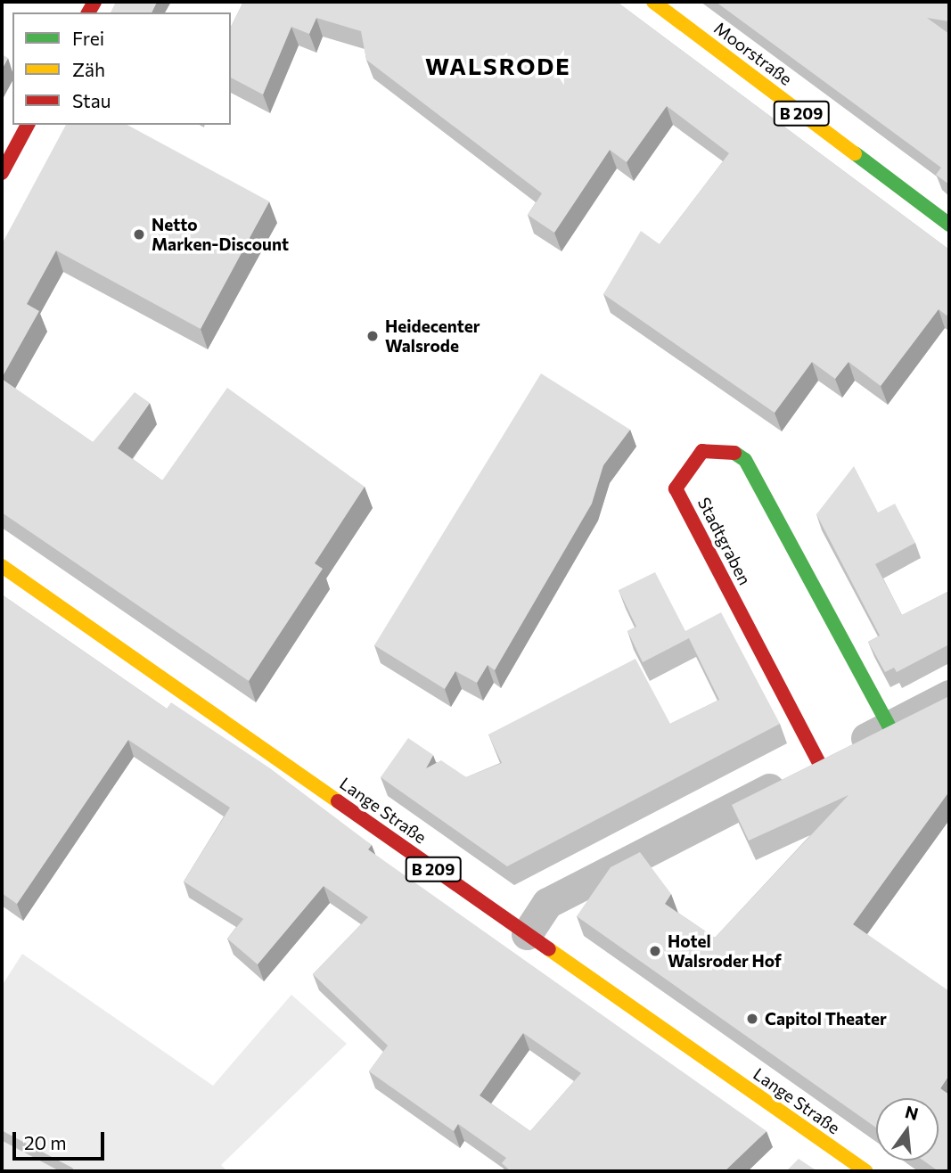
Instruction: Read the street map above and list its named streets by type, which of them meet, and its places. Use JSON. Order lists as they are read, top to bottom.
{
  "streets": {
    "main road": [
      "Moorstraße",
      "B 209",
      "Stadtgraben",
      "Lange Straße"
    ]
  },
  "districts": ["WALSRODE"],
  "places": [
    "Netto Marken-Discount",
    "Heidecenter Walsrode",
    "Hotel Walsroder Hof",
    "Capitol Theater"
  ],
  "legend": ["Frei", "Zäh", "Stau"],
  "scale_bar": "20 m",
  "north": "top"
}
